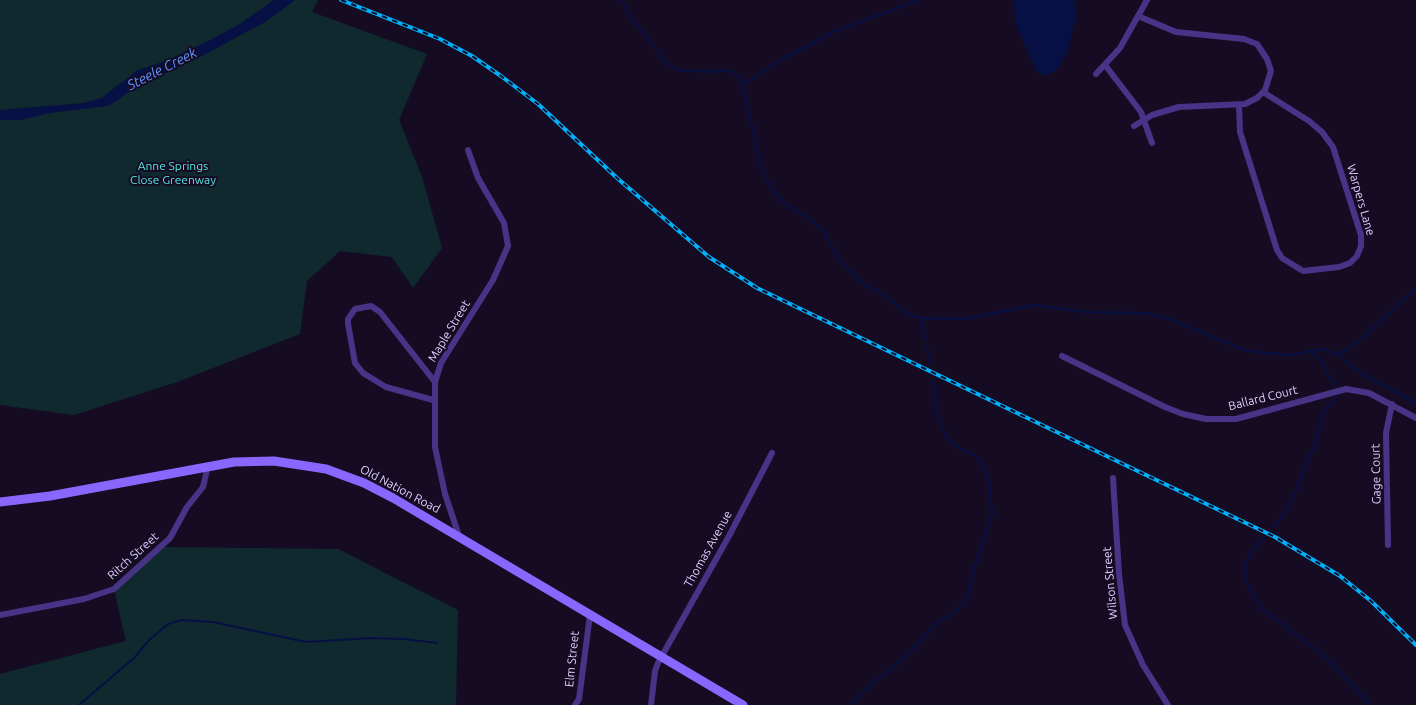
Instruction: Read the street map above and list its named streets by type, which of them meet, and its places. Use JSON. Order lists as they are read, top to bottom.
{
  "streets": {
    "main road": ["Old Nation Road"],
    "street": [
      "Warpers Lane",
      "Maple Street",
      "Ballard Court",
      "Gage Court",
      "Thomas Avenue",
      "Ritch Street",
      "Wilson Street",
      "Elm Street"
    ]
  },
  "crossings": [
    ["Maple Street", "Old Nation Road"],
    ["Ballard Court", "Gage Court"],
    ["Old Nation Road", "Thomas Avenue"],
    ["Old Nation Road", "Ritch Street"],
    ["Old Nation Road", "Elm Street"]
  ],
  "water": ["Steele Creek"],
  "parks": ["Anne Springs Close Greenway"]
}
